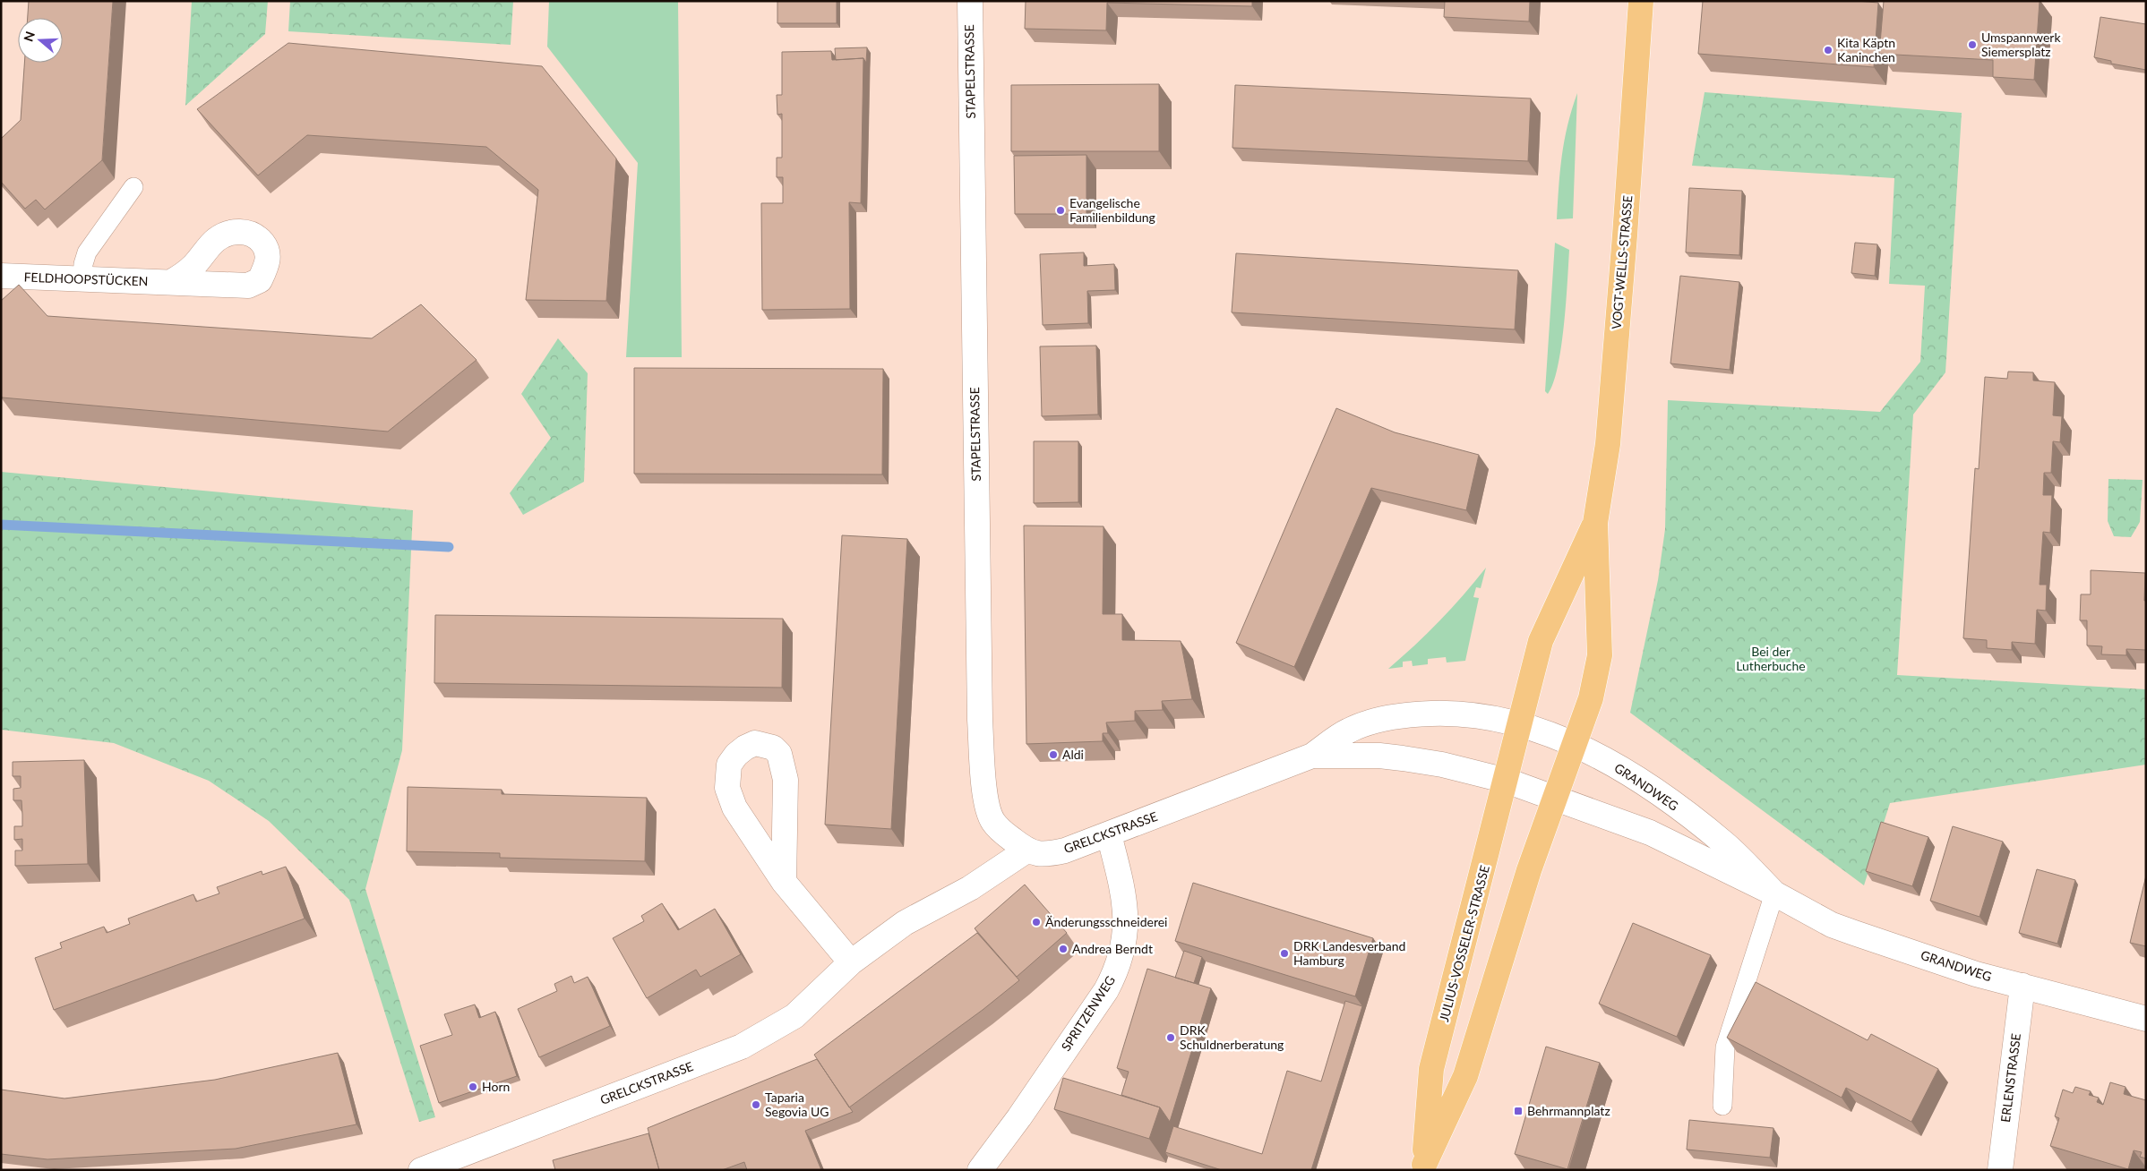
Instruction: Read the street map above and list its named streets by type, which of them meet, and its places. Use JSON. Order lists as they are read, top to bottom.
{
  "streets": {
    "main road": ["VOGT-WELLS-STRASSE", "JULIUS-VOSSELER-STRASSE"],
    "street": [
      "STAPELSTRASSE",
      "FELDHOOPSTÜCKEN",
      "GRANDWEG",
      "GRELCKSTRASSE",
      "SPRITZENWEG",
      "ERLENSTRASSE"
    ]
  },
  "crossings": [
    ["STAPELSTRASSE", "GRELCKSTRASSE"],
    ["VOGT-WELLS-STRASSE", "GRANDWEG"],
    ["VOGT-WELLS-STRASSE", "JULIUS-VOSSELER-STRASSE"],
    ["GRANDWEG", "JULIUS-VOSSELER-STRASSE"],
    ["GRANDWEG", "ERLENSTRASSE"],
    ["GRELCKSTRASSE", "SPRITZENWEG"]
  ],
  "parks": ["Bei der Lutherbuche"],
  "places": {
    "other": [
      "Umspannwerk Siemersplatz",
      "Kita Käptn Kaninchen",
      "Evangelische Familienbildung",
      "Aldi",
      "Änderungsschneiderei",
      "Andrea Berndt",
      "DRK Landesverband Hamburg",
      "DRK Schuldnerberatung",
      "Horn",
      "Taparia Segovia UG"
    ],
    "transit": ["Behrmannplatz"]
  },
  "north": "left"
}
